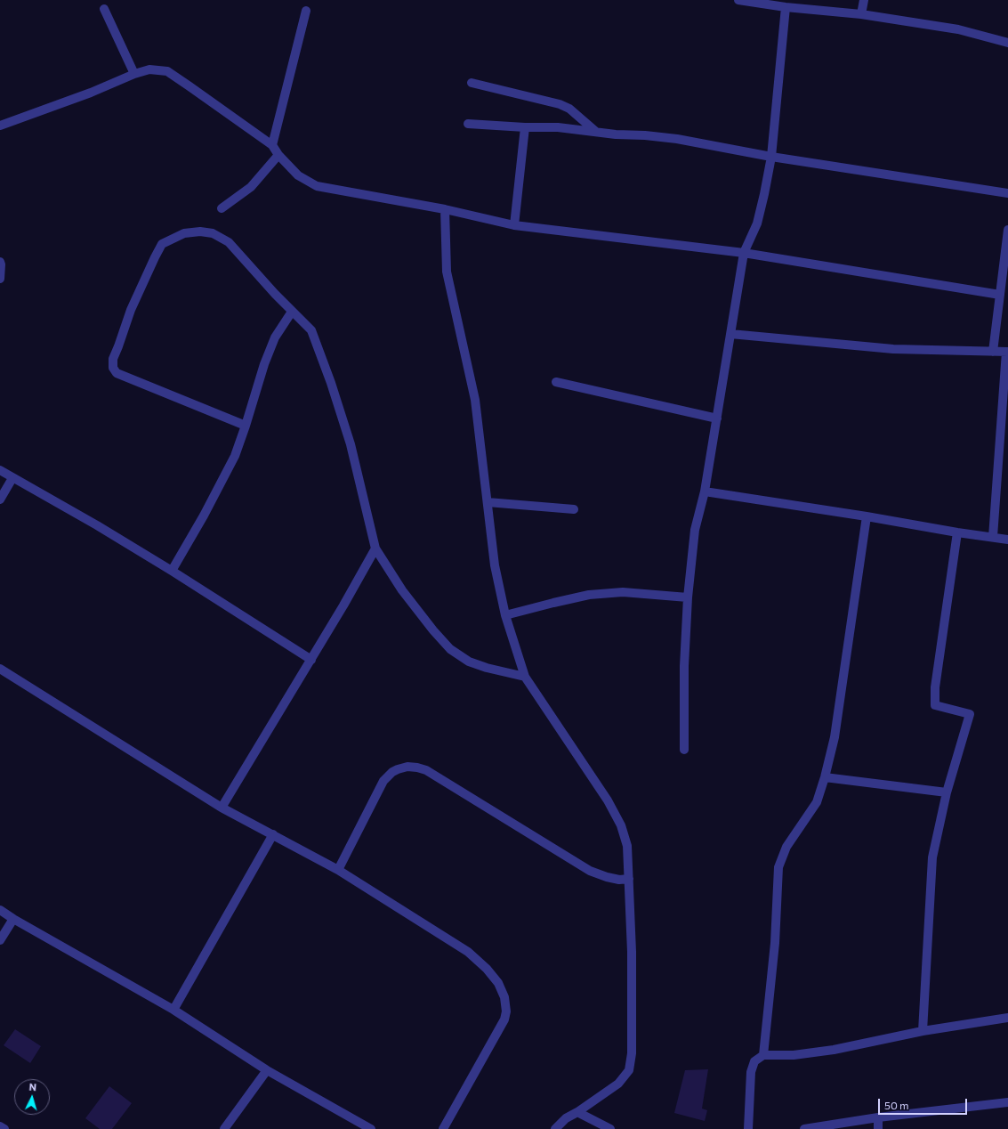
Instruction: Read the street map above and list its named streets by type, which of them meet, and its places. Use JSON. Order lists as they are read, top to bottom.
{
  "scale_bar": "50 m",
  "north": "top"
}
